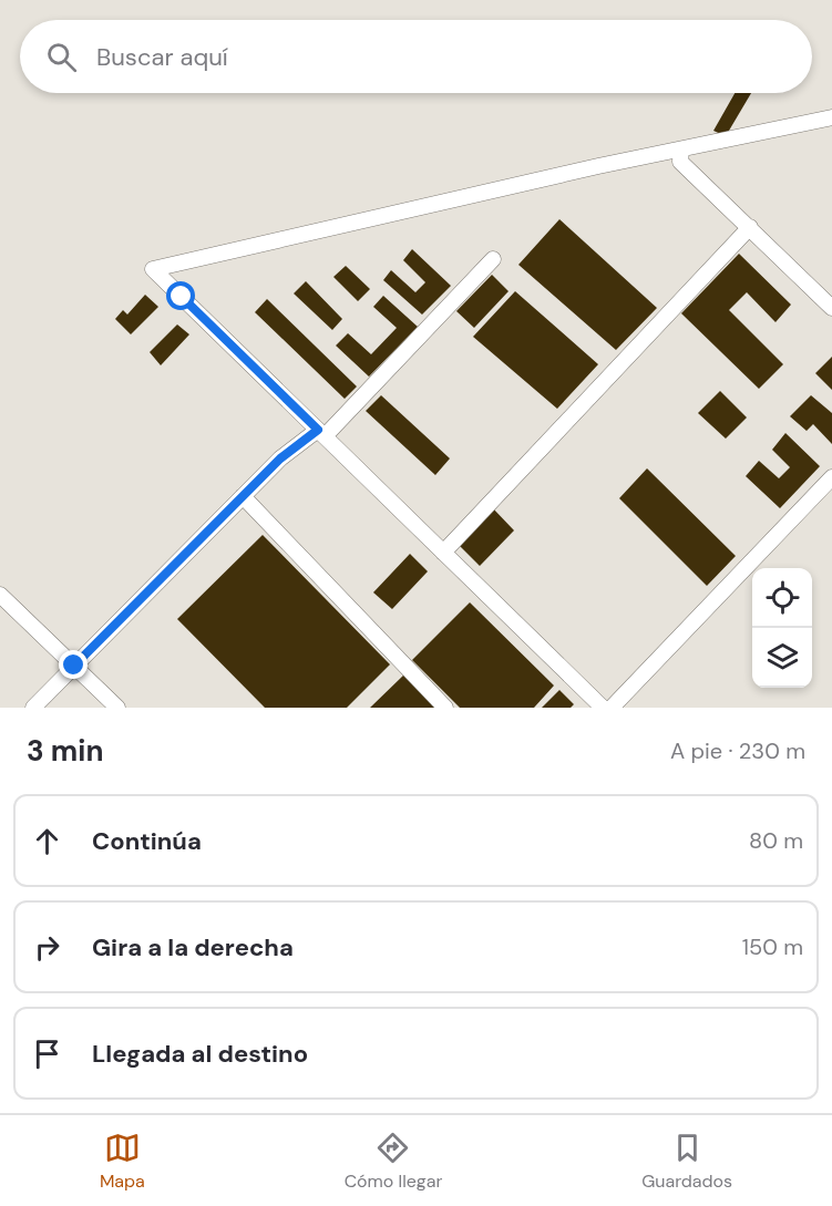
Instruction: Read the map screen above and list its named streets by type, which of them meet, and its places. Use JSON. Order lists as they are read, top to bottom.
{
  "page": {
    "search": "Buscar aquí",
    "heading": ["3 min", "A pie · 230 m"],
    "list": [
      ["Continúa", "80 m"],
      ["Gira a la derecha", "150 m"],
      "Llegada al destino"
    ],
    "nav": ["Mapa", "Cómo llegar", "Guardados"]
  }
}
